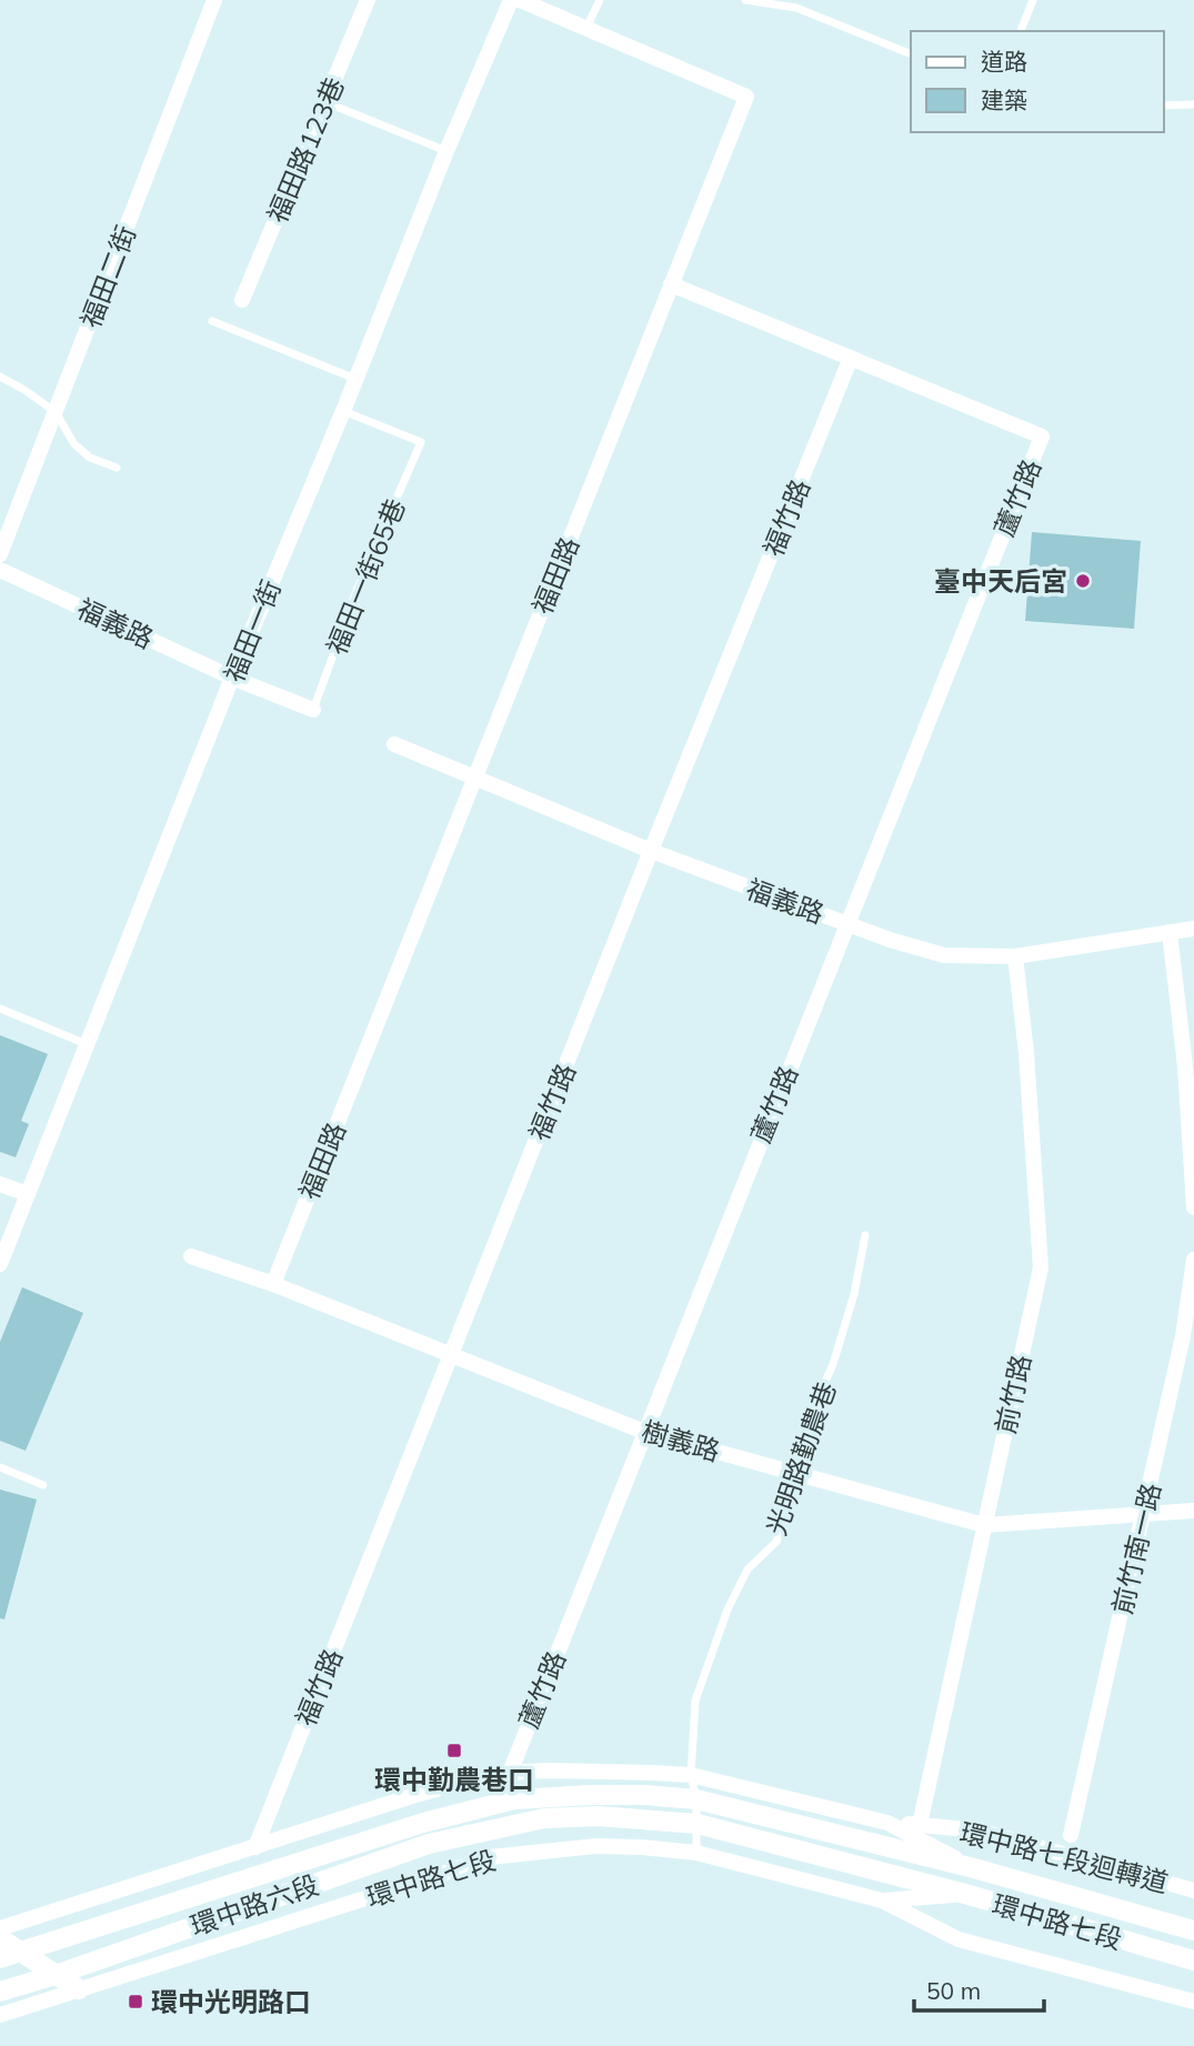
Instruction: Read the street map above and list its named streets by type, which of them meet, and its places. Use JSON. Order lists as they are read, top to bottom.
{
  "streets": {
    "street": [
      "福田路123巷",
      "福田二街",
      "蘆竹路",
      "福竹路",
      "福田路",
      "福田一街65巷",
      "福義路",
      "福田一街",
      "前竹路",
      "樹義路",
      "前竹南一路",
      "環中路七段迴轉道",
      "環中路七段",
      "環中路六段"
    ],
    "lane": ["光明路勤農巷"]
  },
  "crossings": [
    ["蘆竹路", "福竹路"],
    ["蘆竹路", "福義路"],
    ["蘆竹路", "樹義路"],
    ["蘆竹路", "環中路六段"],
    ["福竹路", "福義路"],
    ["福竹路", "樹義路"],
    ["福竹路", "環中路六段"],
    ["福田路", "福義路"],
    ["福田路", "樹義路"],
    ["福田一街65巷", "福義路"],
    ["福田一街65巷", "福田一街"],
    ["福義路", "福田一街"],
    ["福義路", "前竹路"],
    ["前竹路", "樹義路"],
    ["前竹路", "環中路七段迴轉道"],
    ["樹義路", "光明路勤農巷"],
    ["樹義路", "前竹南一路"],
    ["光明路勤農巷", "環中路七段"],
    ["光明路勤農巷", "環中路六段"],
    ["環中路七段迴轉道", "環中路七段"],
    ["環中路七段", "環中路六段"]
  ],
  "places": {
    "other": ["臺中天后宮"],
    "transit": ["環中勤農巷口", "環中光明路口"]
  },
  "legend": ["道路", "建築"],
  "scale_bar": "50 m"
}
